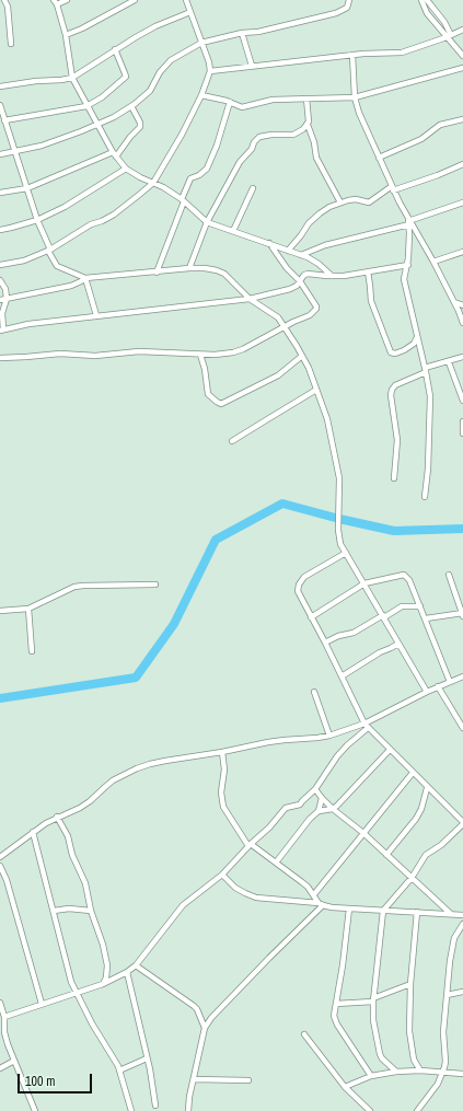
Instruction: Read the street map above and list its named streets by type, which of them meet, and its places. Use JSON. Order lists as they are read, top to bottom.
{
  "scale_bar": "100 m"
}
